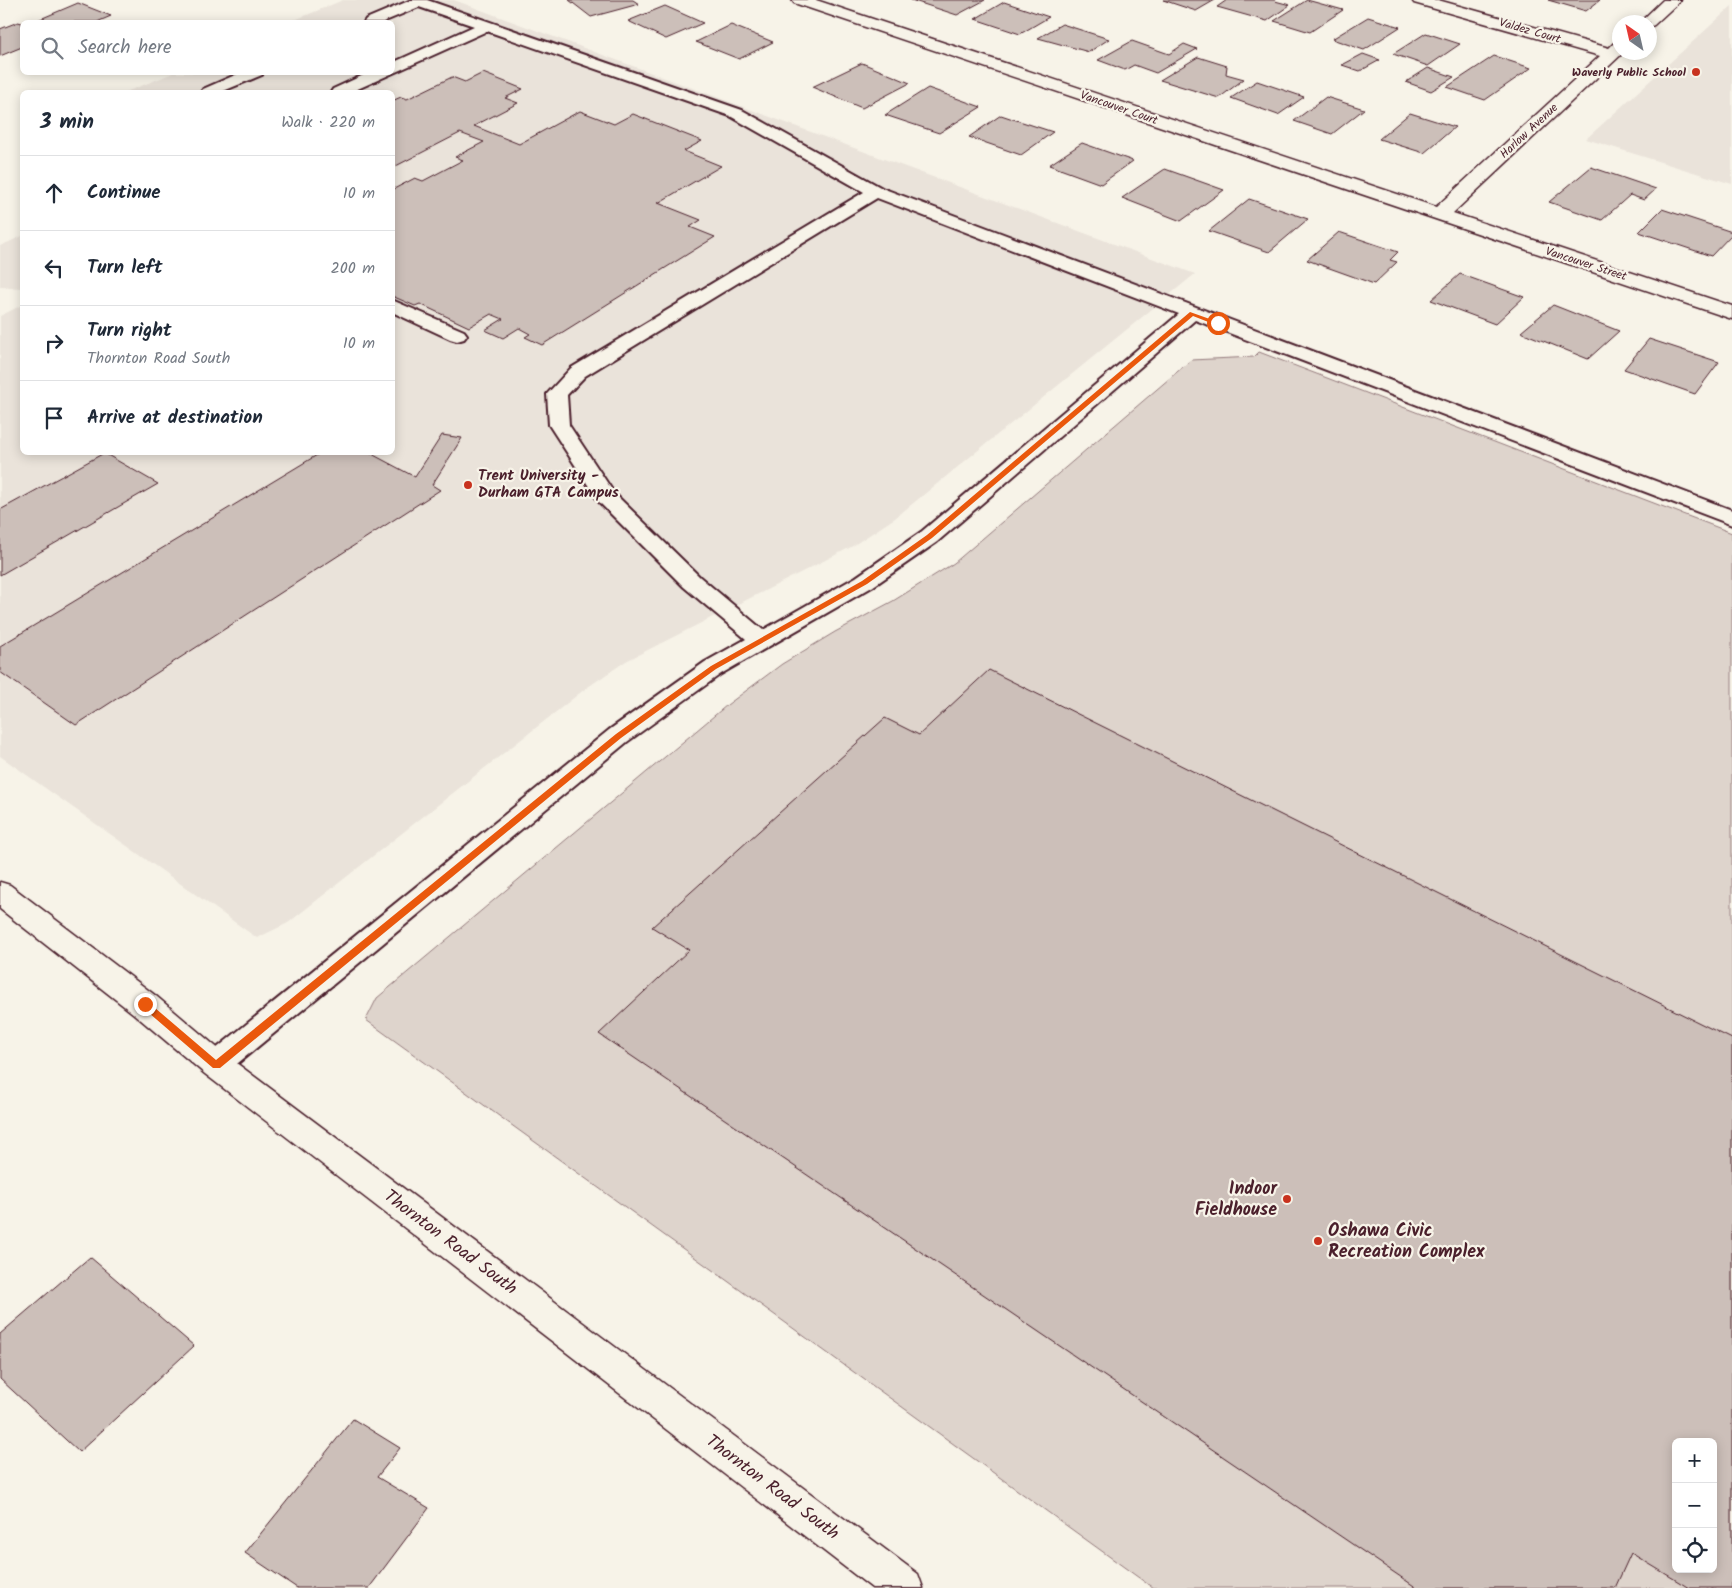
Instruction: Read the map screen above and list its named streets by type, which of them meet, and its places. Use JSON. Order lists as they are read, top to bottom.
{
  "streets": {
    "street": [
      "Valdez Court",
      "Vancouver Court",
      "Harlow Avenue",
      "Vancouver Street",
      "Thornton Road South"
    ]
  },
  "crossings": [
    ["Vancouver Court", "Harlow Avenue"],
    ["Vancouver Court", "Vancouver Street"],
    ["Harlow Avenue", "Vancouver Street"]
  ],
  "places": [
    "Waverly Public School",
    "Trent University - Durham GTA Campus",
    "Indoor Fieldhouse",
    "Oshawa Civic Recreation Complex"
  ],
  "north": "top left",
  "page": {
    "search": "Search here",
    "heading": ["3 min", "Walk · 220 m"],
    "list": [
      ["Continue", "10 m"],
      ["Turn left", "200 m"],
      ["Turn right", "Thornton Road South", "10 m"],
      "Arrive at destination"
    ],
    "map_buttons": ["+", "−"]
  }
}
